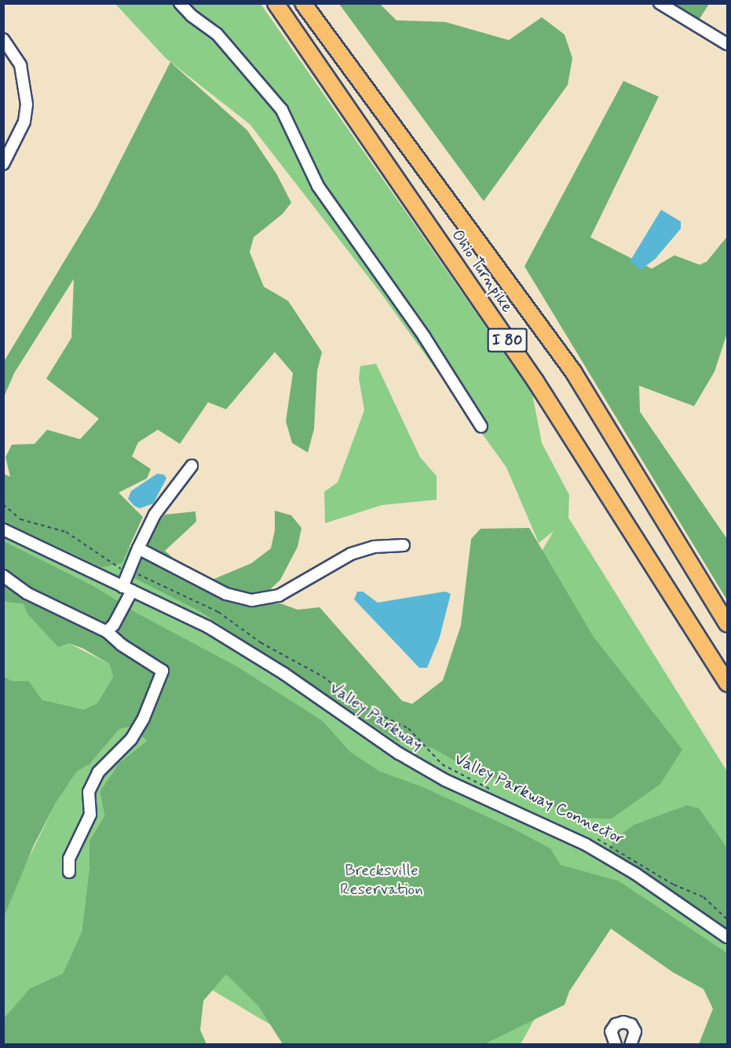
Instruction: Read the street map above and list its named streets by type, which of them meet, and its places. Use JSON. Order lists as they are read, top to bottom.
{
  "streets": {
    "highway": ["Ohio Turnpike", "I 80"],
    "street": ["Valley Parkway"],
    "path": ["Valley Parkway Connector"]
  },
  "parks": ["Brecksville Reservation"]
}
